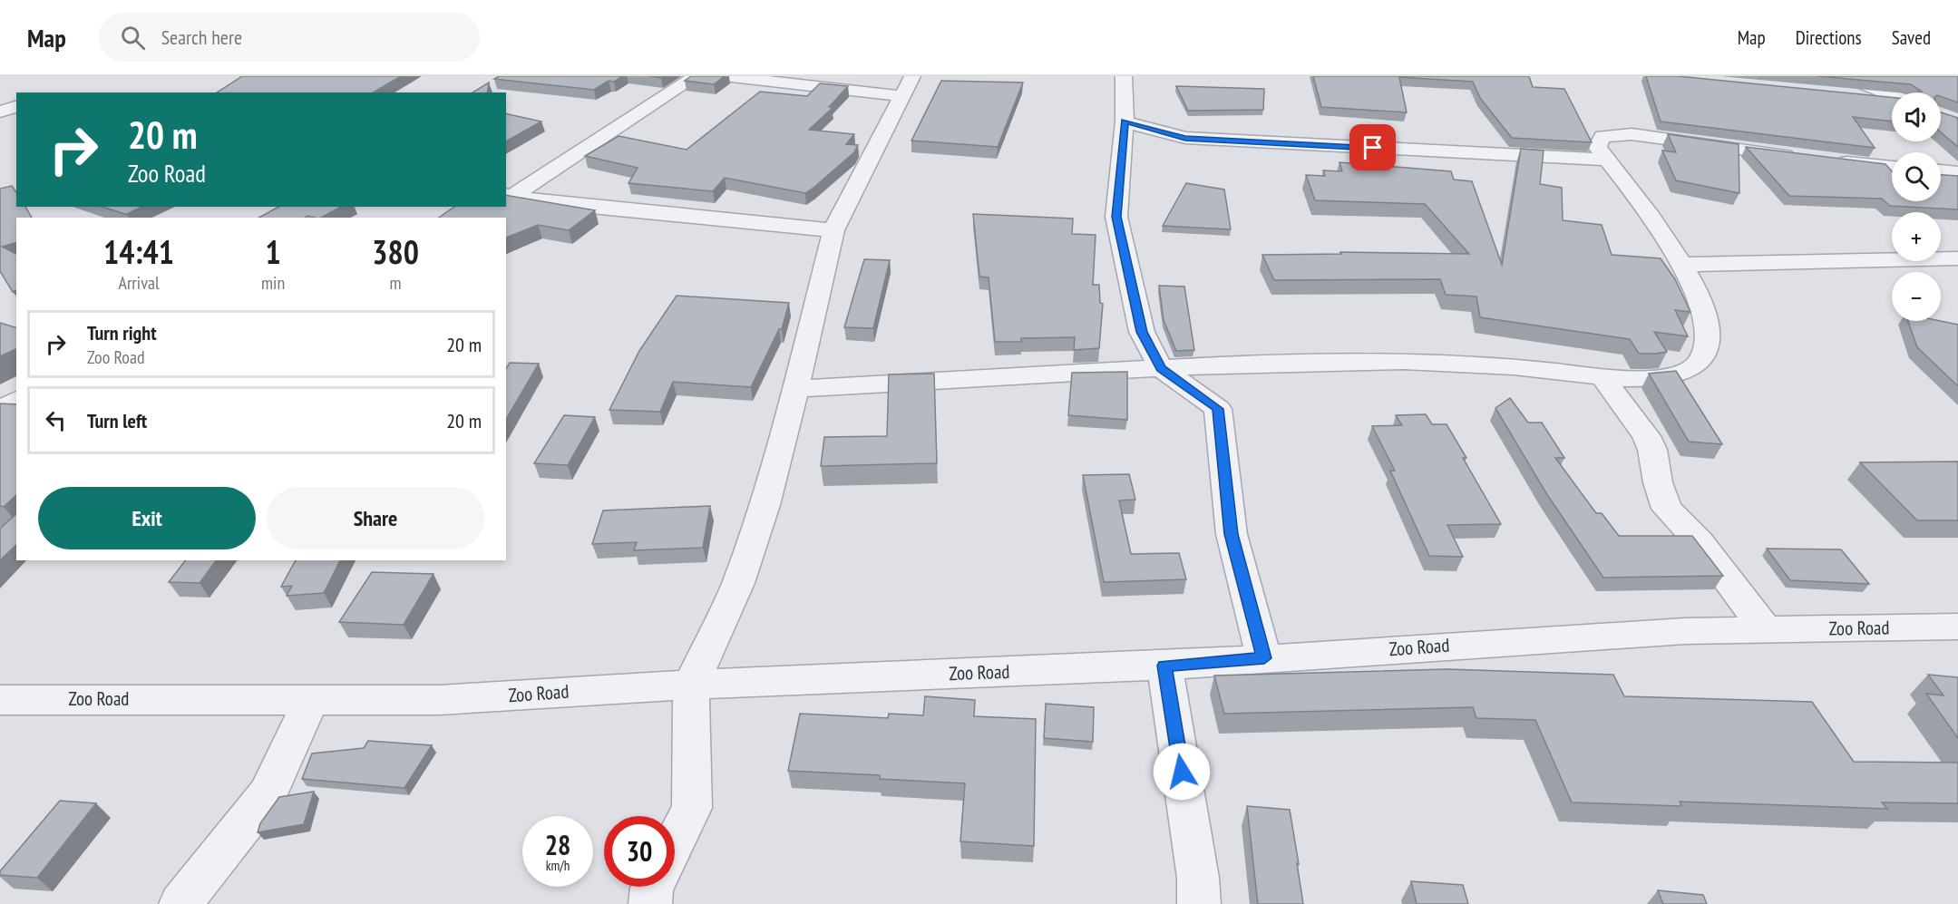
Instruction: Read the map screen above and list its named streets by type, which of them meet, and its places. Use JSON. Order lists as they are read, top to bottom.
{
  "streets": {
    "street": ["Zoo Road"]
  },
  "page": {
    "header": "Map",
    "search": "Search here",
    "nav": ["Map", "Directions", "Saved"],
    "map_buttons": ["+", "−"],
    "turn": ["20 m", "Zoo Road"],
    "eta": [
      "14:41",
      "Arrival",
      "1",
      "min",
      "380",
      "m"
    ],
    "list": [
      {
        "name": "Turn right",
        "note": "Zoo Road",
        "value": "20 m"
      },
      {
        "name": "Turn left",
        "value": "20 m"
      }
    ],
    "buttons": ["Exit", "Share"],
    "speed": "28 km/h",
    "limit": "30"
  }
}
